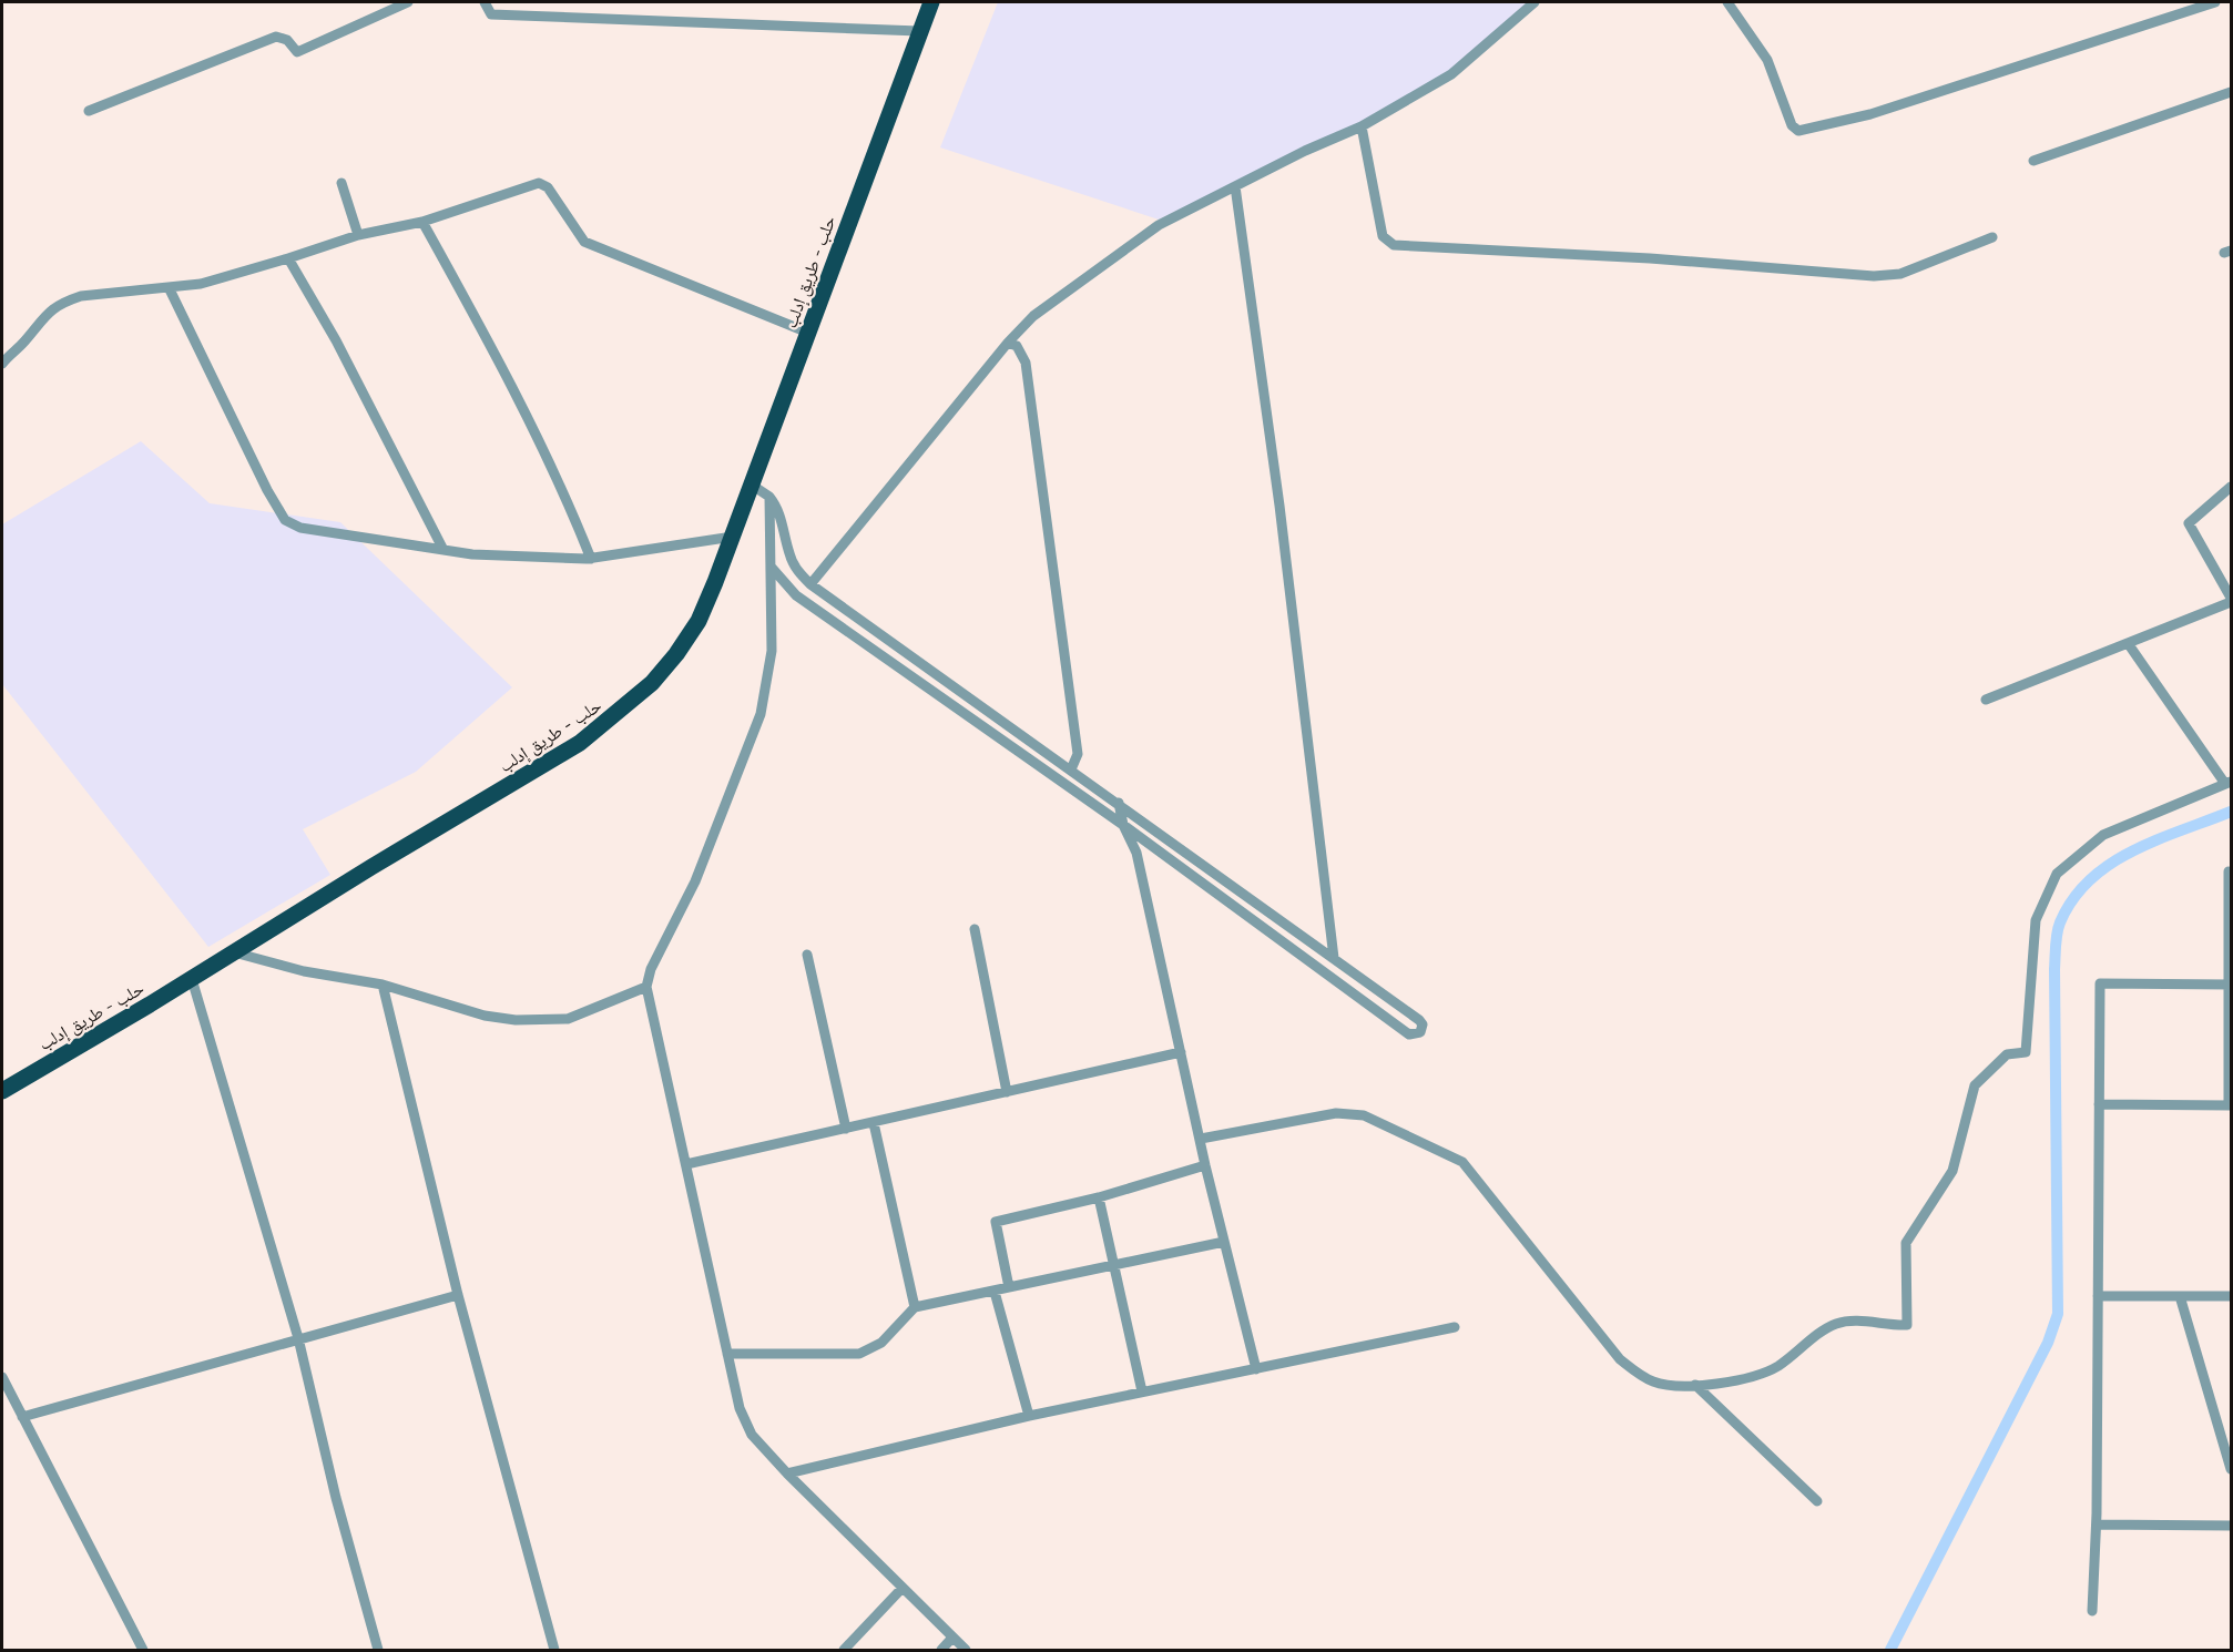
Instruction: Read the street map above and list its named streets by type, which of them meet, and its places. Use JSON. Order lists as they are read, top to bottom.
{
  "streets": {
    "highway": ["حلب - طريق إدلب"]
  }
}
